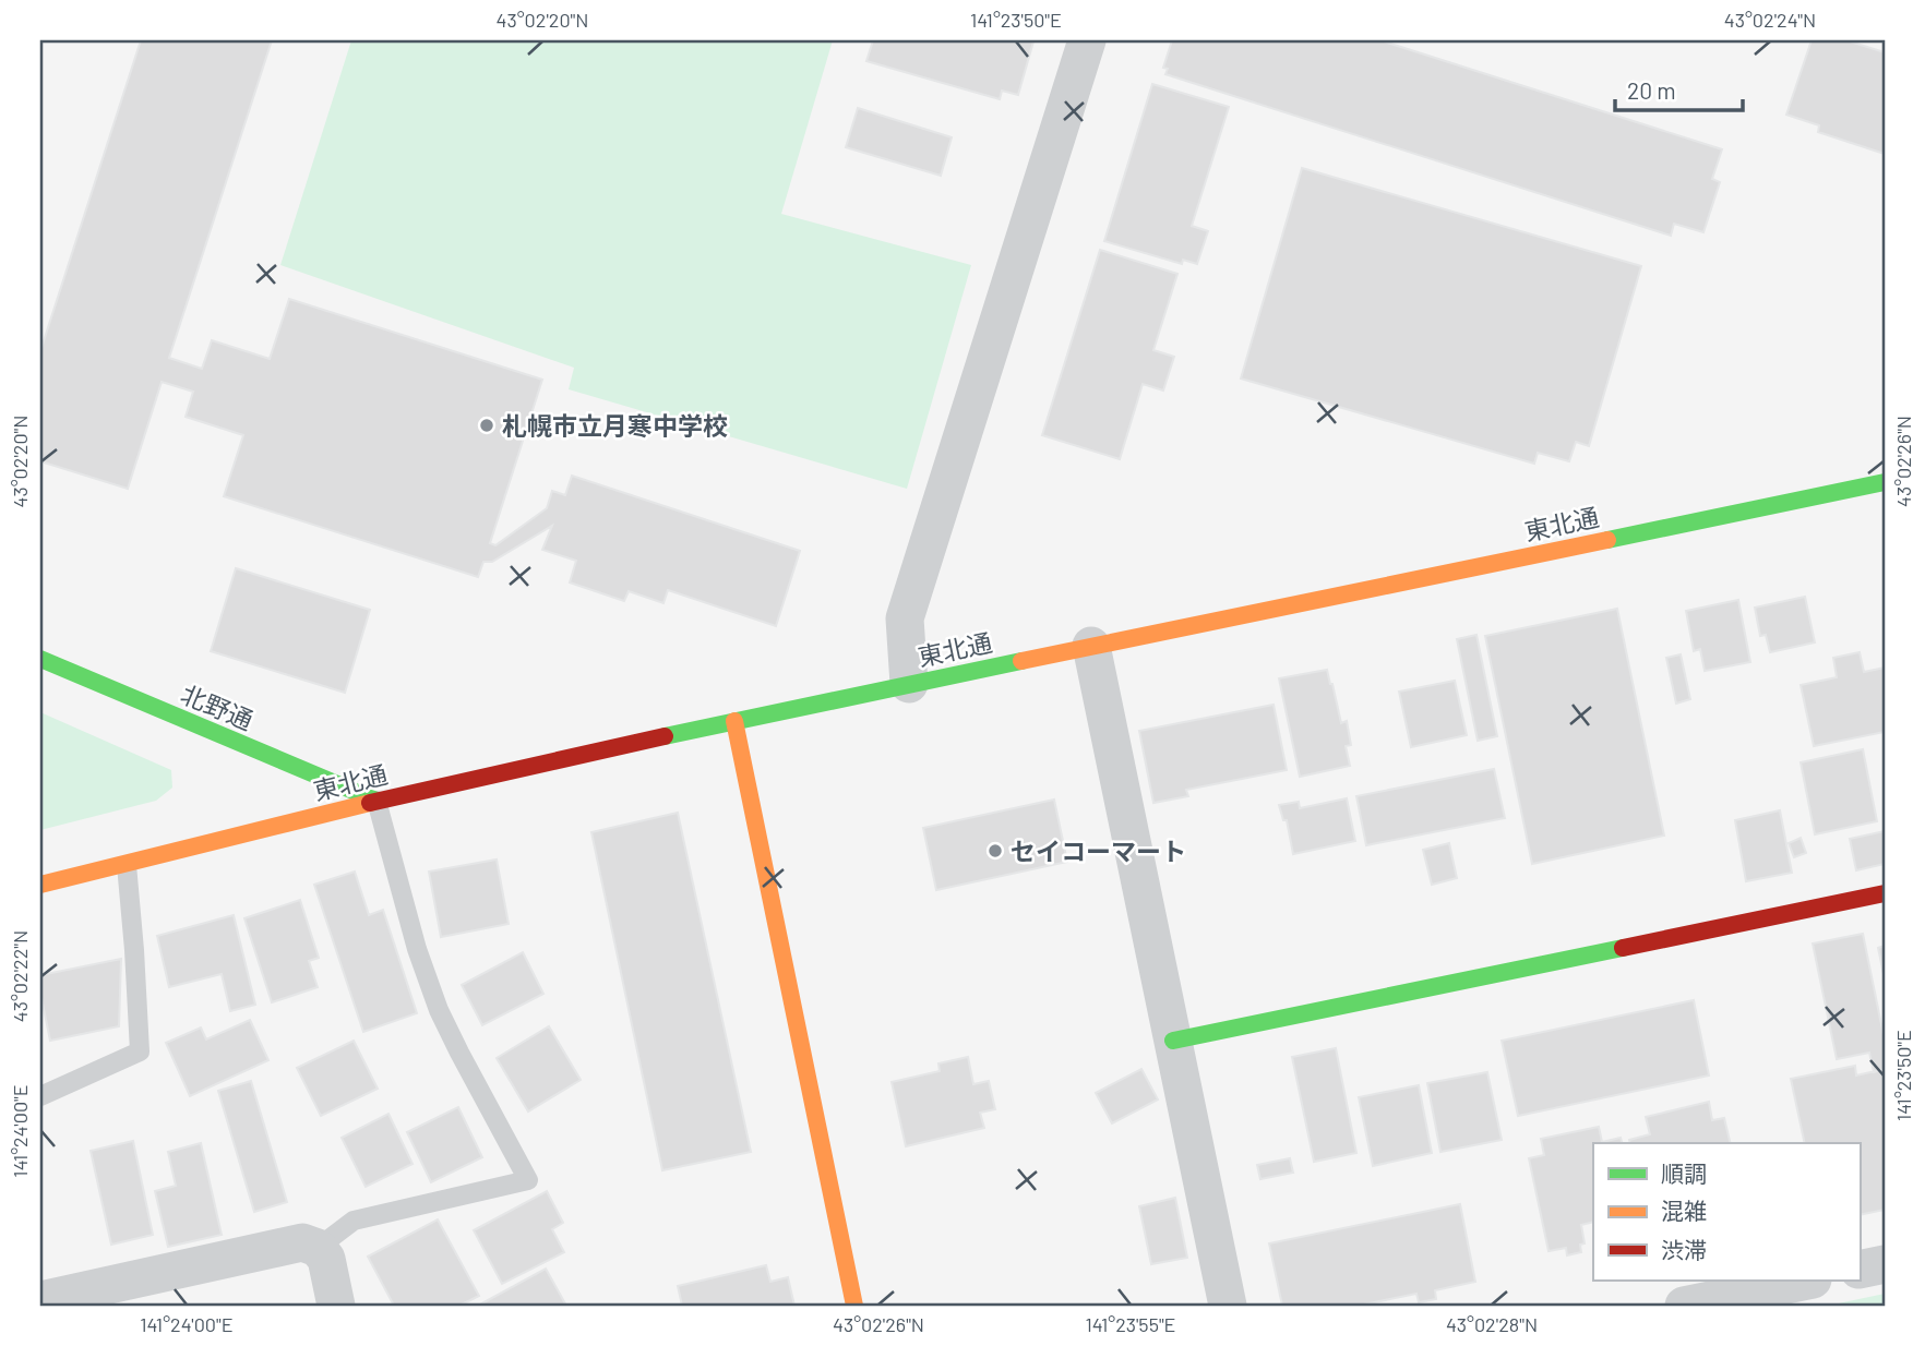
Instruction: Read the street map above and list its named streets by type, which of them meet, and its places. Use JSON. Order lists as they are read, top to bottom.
{
  "streets": {
    "street": ["東北通", "北野通"]
  },
  "crossings": [
    ["東北通", "北野通"]
  ],
  "places": ["札幌市立月寒中学校", "セイコーマート"],
  "legend": ["順調", "混雑", "渋滞"],
  "scale_bar": "20 m",
  "coordinates": [
    "43°02'20\"N",
    "141°23'50\"E",
    "43°02'24\"N",
    "43°02'26\"N",
    "43°02'22\"N",
    "141°24'00\"E",
    "141°23'55\"E",
    "43°02'28\"N"
  ]
}
